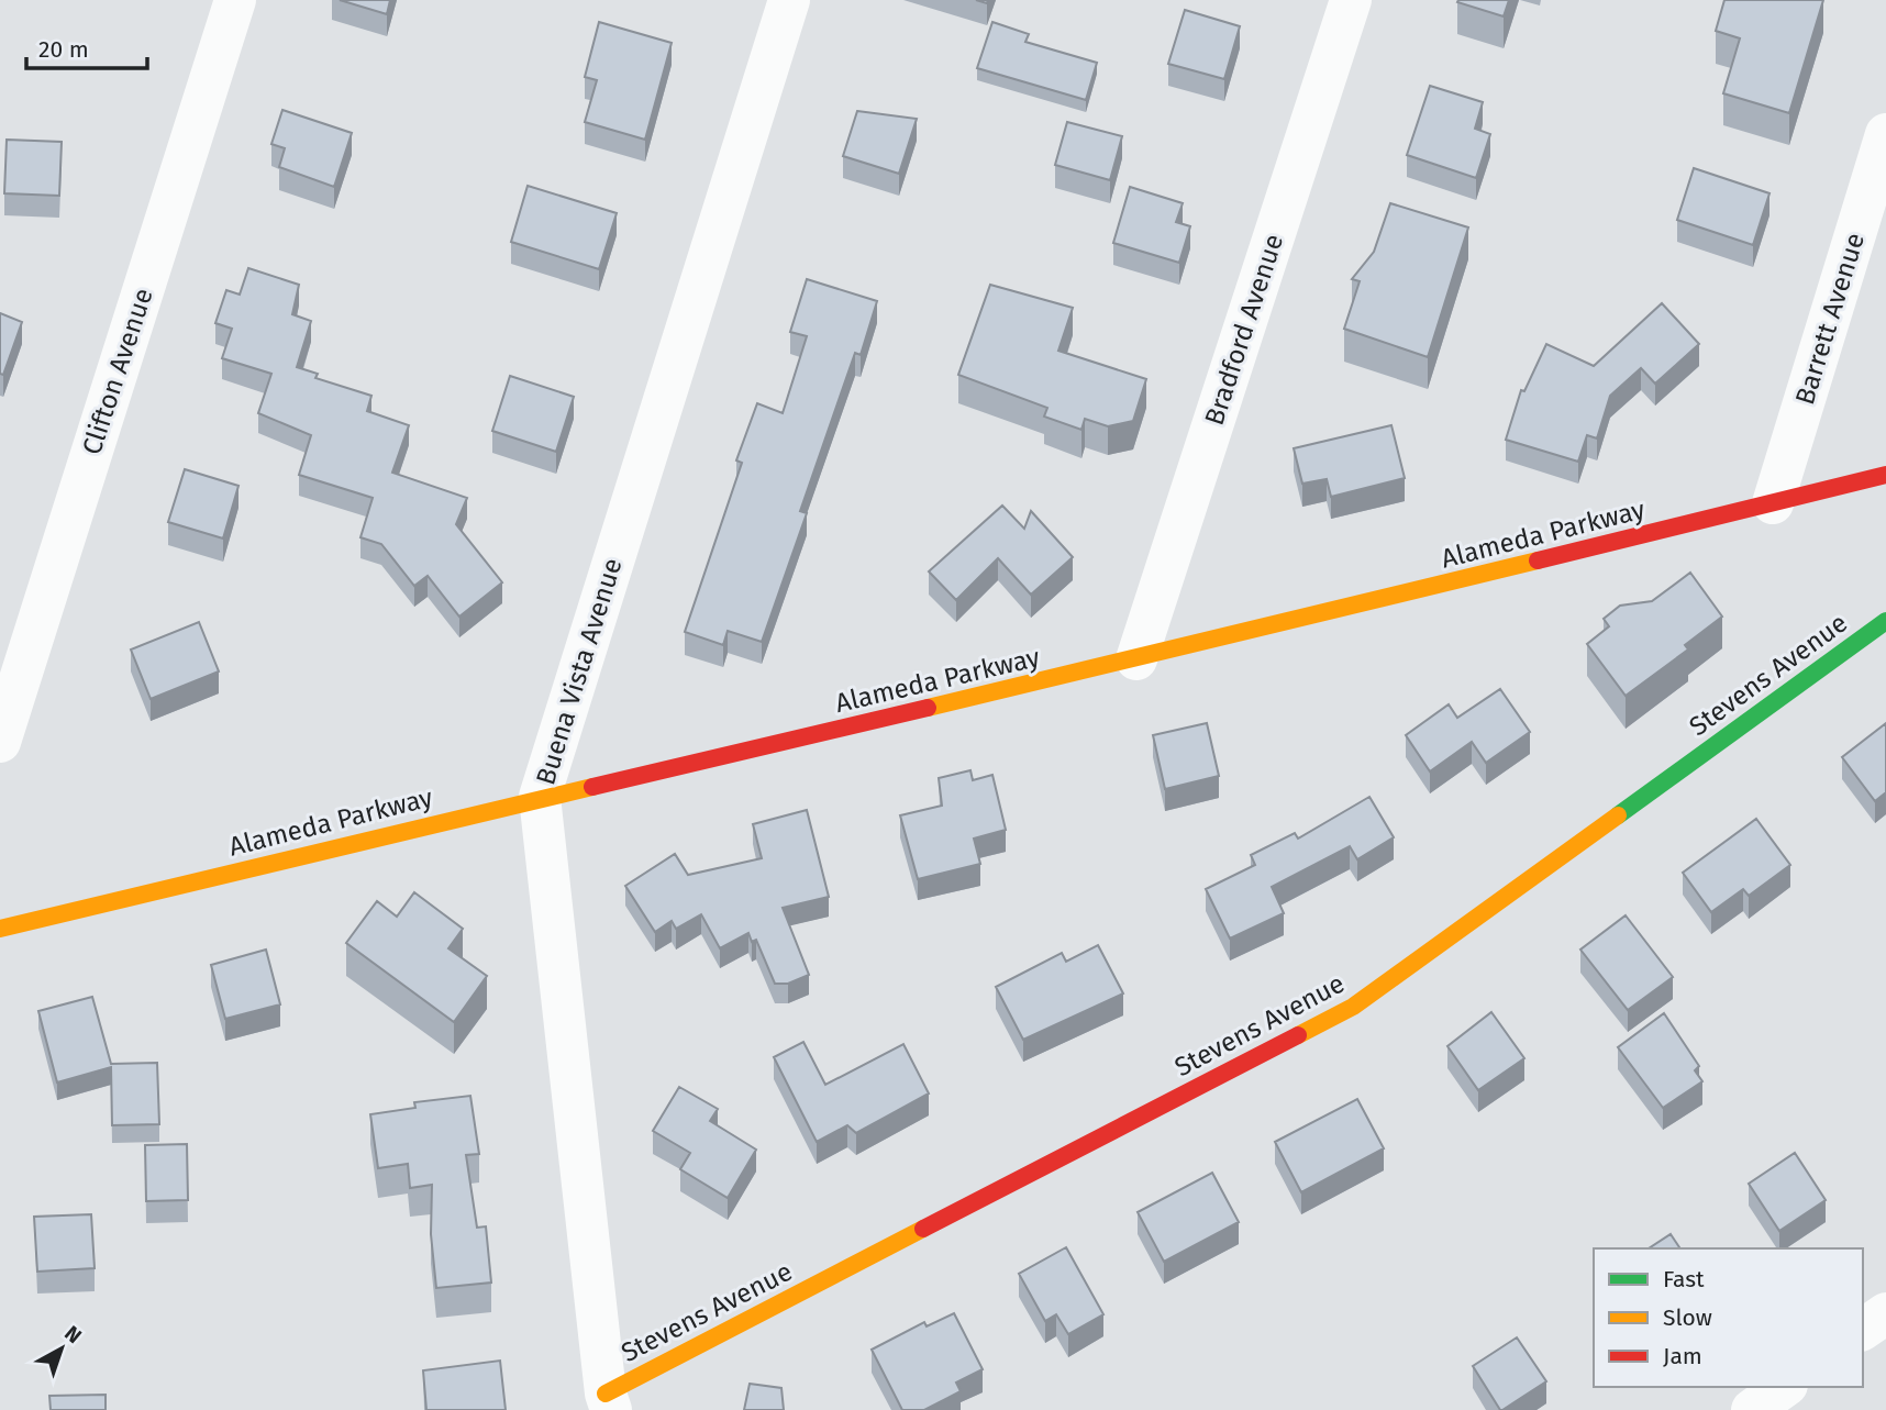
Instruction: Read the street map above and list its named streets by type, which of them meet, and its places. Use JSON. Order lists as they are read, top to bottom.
{
  "streets": {
    "street": [
      "Barrett Avenue",
      "Bradford Avenue",
      "Clifton Avenue",
      "Alameda Parkway",
      "Buena Vista Avenue",
      "Stevens Avenue"
    ]
  },
  "crossings": [
    ["Barrett Avenue", "Alameda Parkway"],
    ["Bradford Avenue", "Alameda Parkway"],
    ["Alameda Parkway", "Buena Vista Avenue"],
    ["Buena Vista Avenue", "Stevens Avenue"]
  ],
  "legend": ["Fast", "Slow", "Jam"],
  "scale_bar": "20 m",
  "north": "top right"
}
